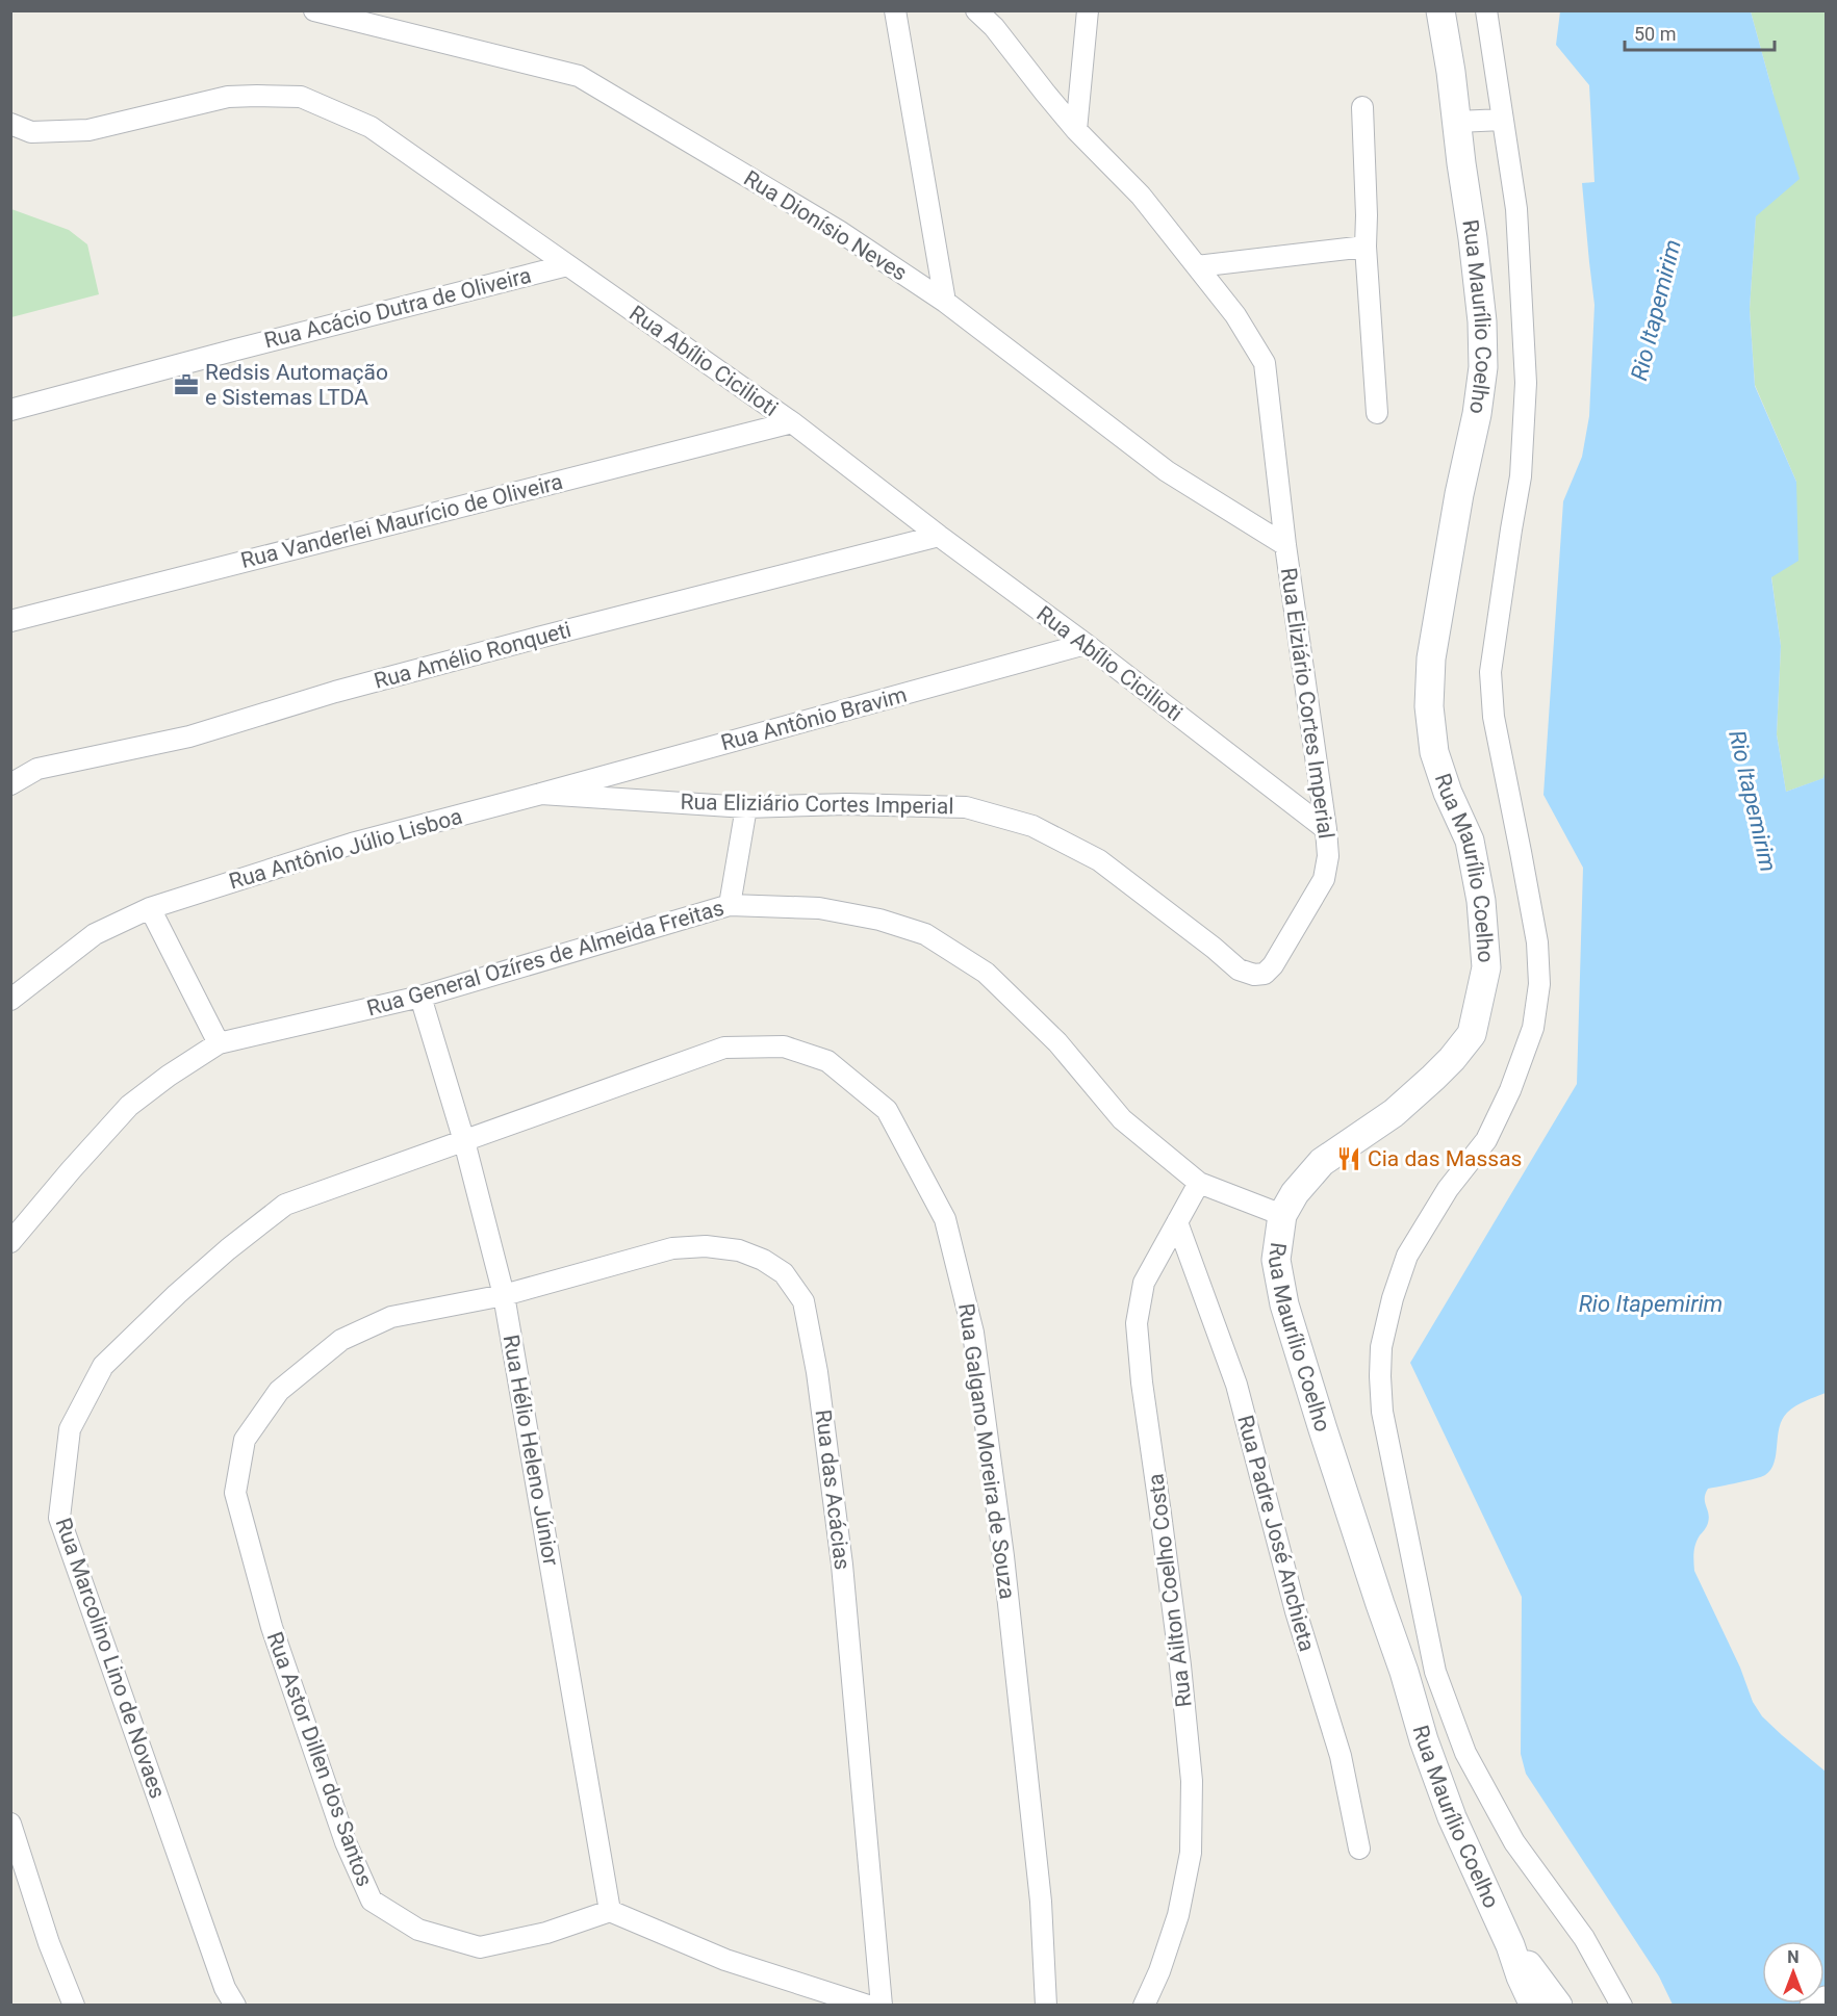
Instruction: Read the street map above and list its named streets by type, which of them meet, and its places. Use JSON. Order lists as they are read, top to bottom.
{
  "streets": {
    "main road": ["Rua Maurílio Coelho"],
    "street": [
      "Rua Dionísio Neves",
      "Rua Acácio Dutra de Oliveira",
      "Rua Abílio Cicilioti",
      "Rua Vanderlei Maurício de Oliveira",
      "Rua Amélio Ronqueti",
      "Rua Eliziário Cortes Imperial",
      "Rua Antônio Bravim",
      "Rua Antônio Júlio Lisboa",
      "Rua General Ozíres de Almeida Freitas",
      "Rua Hélio Heleno Júnior",
      "Rua Galgano Moreira de Souza",
      "Rua das Acácias",
      "Rua Padre José Anchieta",
      "Rua Ailton Coelho Costa",
      "Rua Marcolino Lino de Novaes",
      "Rua Astor Dillen dos Santos"
    ]
  },
  "crossings": [
    ["Rua Dionísio Neves", "Rua Eliziário Cortes Imperial"],
    ["Rua Acácio Dutra de Oliveira", "Rua Abílio Cicilioti"],
    ["Rua Maurílio Coelho", "Rua General Ozíres de Almeida Freitas"],
    ["Rua Abílio Cicilioti", "Rua Vanderlei Maurício de Oliveira"],
    ["Rua Abílio Cicilioti", "Rua Amélio Ronqueti"],
    ["Rua Abílio Cicilioti", "Rua Eliziário Cortes Imperial"],
    ["Rua Abílio Cicilioti", "Rua Antônio Bravim"],
    ["Rua Eliziário Cortes Imperial", "Rua Antônio Bravim"],
    ["Rua Eliziário Cortes Imperial", "Rua Antônio Júlio Lisboa"],
    ["Rua Antônio Bravim", "Rua Antônio Júlio Lisboa"],
    ["Rua General Ozíres de Almeida Freitas", "Rua Hélio Heleno Júnior"],
    ["Rua General Ozíres de Almeida Freitas", "Rua Ailton Coelho Costa"],
    ["Rua Hélio Heleno Júnior", "Rua Galgano Moreira de Souza"],
    ["Rua Hélio Heleno Júnior", "Rua das Acácias"],
    ["Rua Hélio Heleno Júnior", "Rua Marcolino Lino de Novaes"],
    ["Rua Hélio Heleno Júnior", "Rua Astor Dillen dos Santos"],
    ["Rua Galgano Moreira de Souza", "Rua Marcolino Lino de Novaes"],
    ["Rua das Acácias", "Rua Astor Dillen dos Santos"],
    ["Rua Padre José Anchieta", "Rua Ailton Coelho Costa"]
  ],
  "water": ["Rio Itapemirim"],
  "places": {
    "office": ["Redsis Automação e Sistemas LTDA"],
    "restaurant": ["Cia das Massas"]
  },
  "scale_bar": "50 m",
  "north": "top"
}
